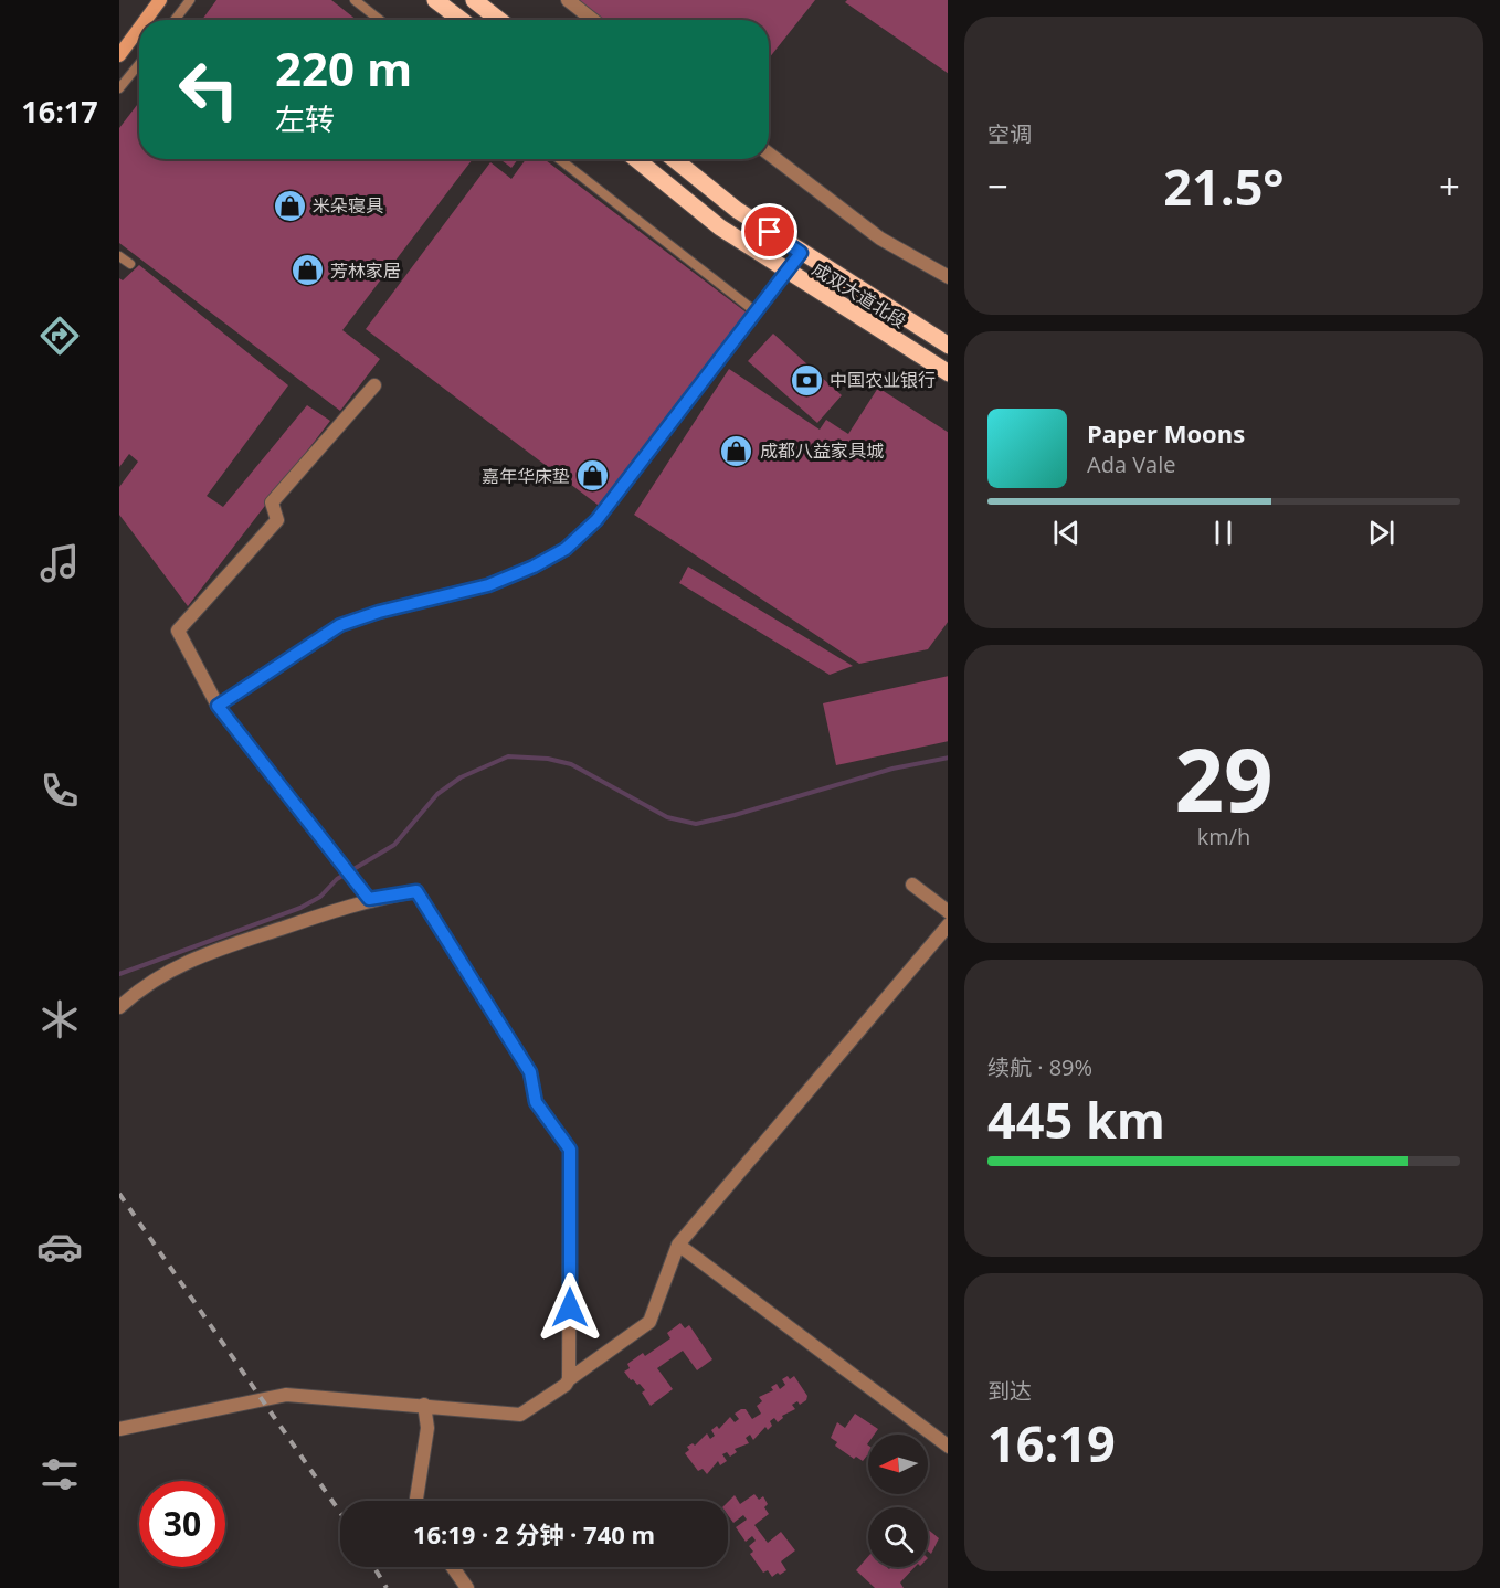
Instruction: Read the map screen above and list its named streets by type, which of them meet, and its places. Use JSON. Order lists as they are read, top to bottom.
{
  "streets": {
    "main road": ["成双大道北段"]
  },
  "places": {
    "shop": [
      "米朵寝具",
      "芳林家居",
      "成都八益家具城",
      "嘉年华床垫"
    ],
    "bank": ["中国农业银行"]
  },
  "north": "left",
  "page": {
    "tabs": "16:17",
    "tile": [
      "空调",
      ["29", "km/h"],
      ["续航 · 89%", "445 km"],
      ["到达", "16:19"]
    ],
    "turn": ["220 m", "左转"],
    "heat": ["−", "21.5°", "+"],
    "song": ["Paper Moons", "Ada Vale"],
    "limit": "30",
    "trip": "16:19 · 2 分钟 · 740 m"
  }
}
